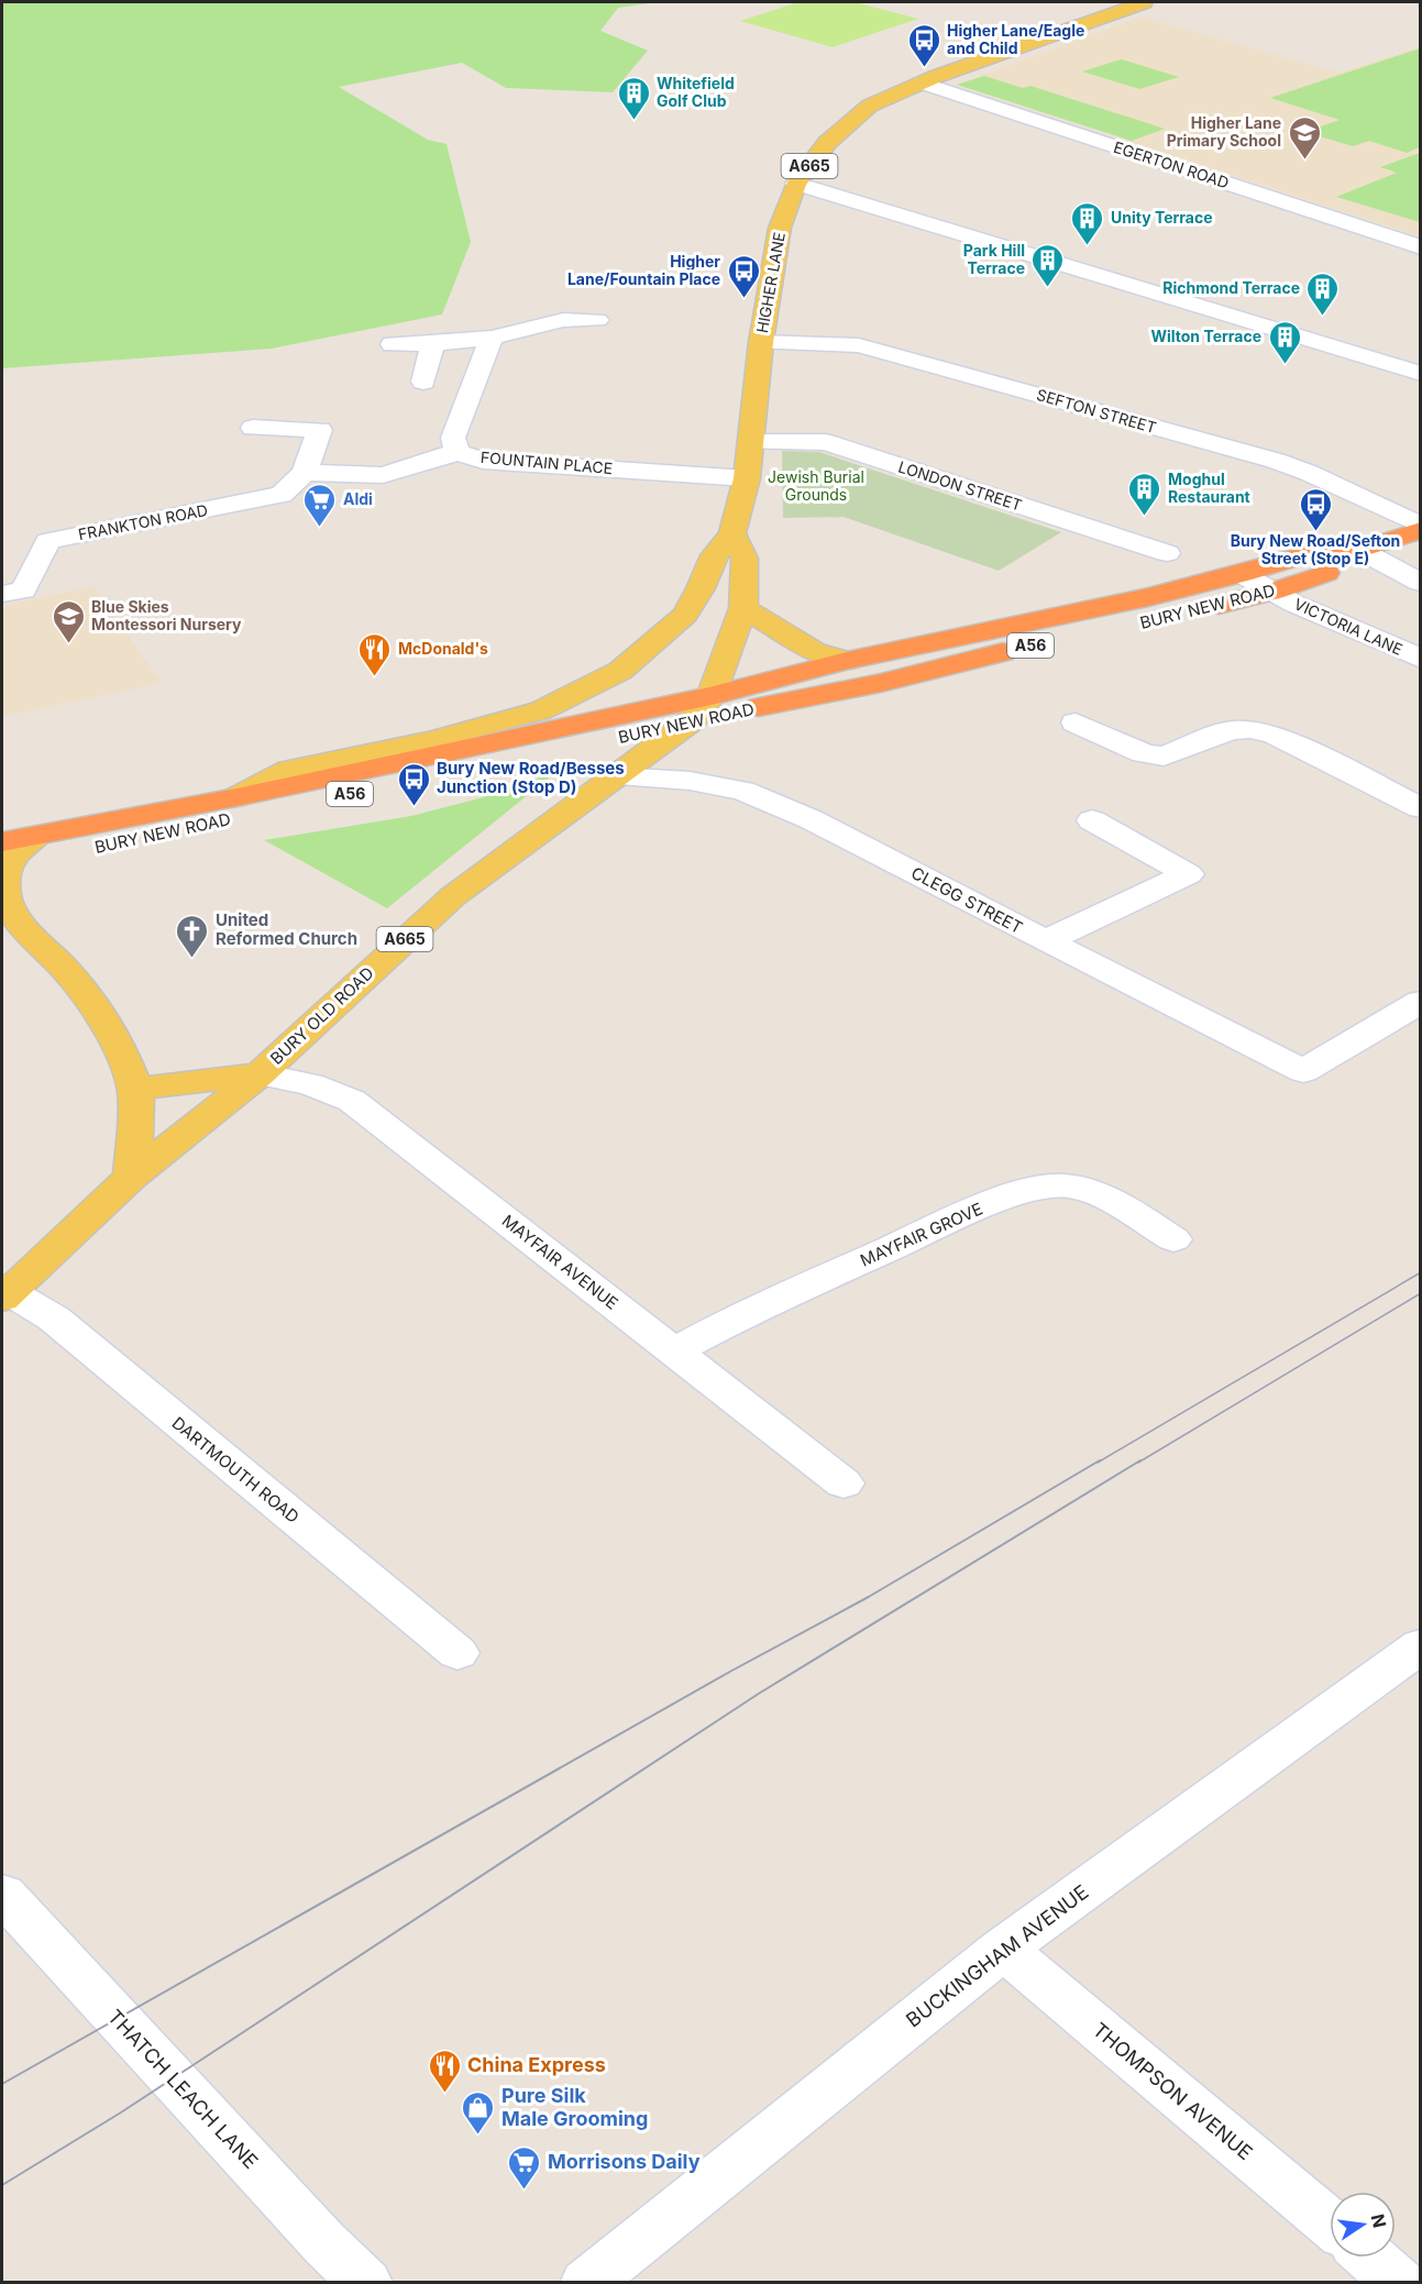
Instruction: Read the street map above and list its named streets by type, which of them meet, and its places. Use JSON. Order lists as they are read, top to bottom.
{
  "streets": {
    "highway": ["BURY NEW ROAD", "A56"],
    "main road": ["A665", "HIGHER LANE", "BURY OLD ROAD"],
    "street": [
      "EGERTON ROAD",
      "SEFTON STREET",
      "FOUNTAIN PLACE",
      "LONDON STREET",
      "FRANKTON ROAD",
      "VICTORIA LANE",
      "CLEGG STREET",
      "MAYFAIR GROVE",
      "MAYFAIR AVENUE",
      "DARTMOUTH ROAD",
      "BUCKINGHAM AVENUE",
      "THATCH LEACH LANE",
      "THOMPSON AVENUE"
    ]
  },
  "crossings": [
    ["EGERTON ROAD", "HIGHER LANE"],
    ["HIGHER LANE", "SEFTON STREET"],
    ["HIGHER LANE", "FOUNTAIN PLACE"],
    ["HIGHER LANE", "LONDON STREET"],
    ["SEFTON STREET", "BURY NEW ROAD"],
    ["BURY NEW ROAD", "VICTORIA LANE"],
    ["BURY NEW ROAD", "BURY OLD ROAD"],
    ["CLEGG STREET", "BURY OLD ROAD"],
    ["BURY OLD ROAD", "MAYFAIR AVENUE"],
    ["BURY OLD ROAD", "DARTMOUTH ROAD"],
    ["MAYFAIR GROVE", "MAYFAIR AVENUE"],
    ["BUCKINGHAM AVENUE", "THOMPSON AVENUE"]
  ],
  "parks": ["Jewish Burial Grounds"],
  "places": {
    "bus stop": [
      "Higher Lane/Eagle and Child",
      "Higher Lane/Fountain Place",
      "Bury New Road/Sefton Street (Stop E)",
      "Bury New Road/Besses Junction (Stop D)"
    ],
    "building": [
      "Whitefield Golf Club",
      "Unity Terrace",
      "Park Hill Terrace",
      "Richmond Terrace",
      "Wilton Terrace",
      "Moghul Restaurant"
    ],
    "school or university": ["Higher Lane Primary School", "Blue Skies Montessori Nursery"],
    "supermarket": ["Aldi", "Morrisons Daily"],
    "restaurant": ["McDonald's", "China Express"],
    "church": ["United Reformed Church"],
    "shop": ["Pure Silk Male Grooming"]
  },
  "north": "right"
}
